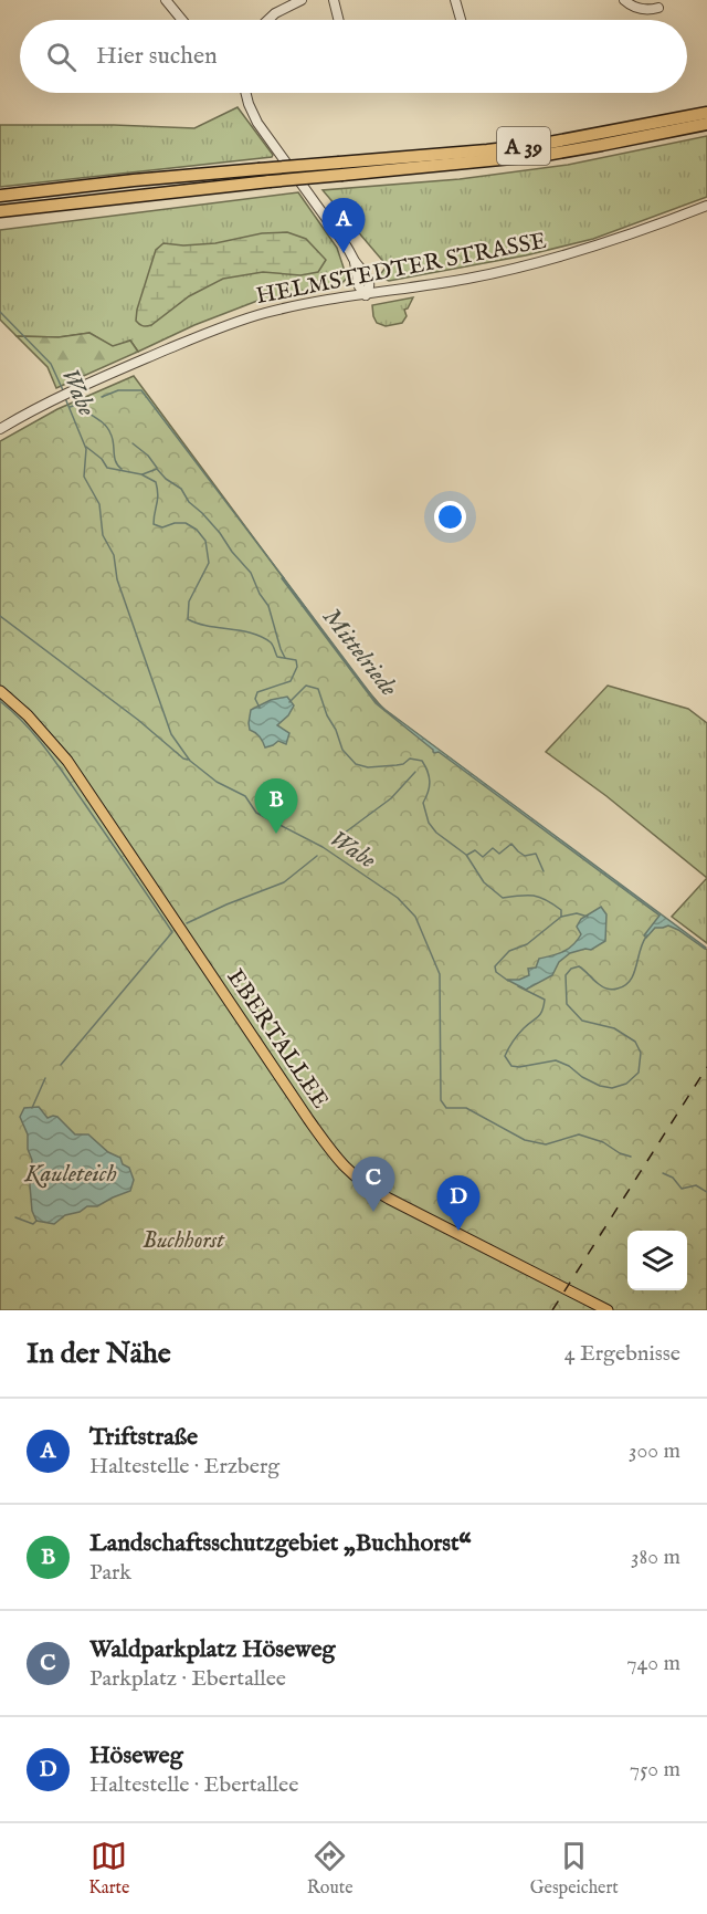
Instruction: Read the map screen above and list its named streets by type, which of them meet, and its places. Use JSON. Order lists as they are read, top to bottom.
{
  "streets": {
    "highway": ["A 39"],
    "main road": ["EBERTALLEE"],
    "street": ["HELMSTEDTER STRASSE"]
  },
  "water": ["Wabe", "Mittelriede", "Kauleteich"],
  "parks": ["Buchhorst"],
  "page": {
    "search": "Hier suchen",
    "pins": [
      "A",
      "B",
      "C",
      "D"
    ],
    "heading": ["In der Nähe", "4 Ergebnisse"],
    "list": [
      {
        "mark": "A",
        "name": "Triftstraße",
        "note": "Haltestelle · Erzberg",
        "value": "300 m"
      },
      {
        "mark": "B",
        "name": "Landschaftsschutzgebiet „Buchhorst“",
        "note": "Park",
        "value": "380 m"
      },
      {
        "mark": "C",
        "name": "Waldparkplatz Höseweg",
        "note": "Parkplatz · Ebertallee",
        "value": "740 m"
      },
      {
        "mark": "D",
        "name": "Höseweg",
        "note": "Haltestelle · Ebertallee",
        "value": "750 m"
      }
    ],
    "nav": ["Karte", "Route", "Gespeichert"]
  }
}
